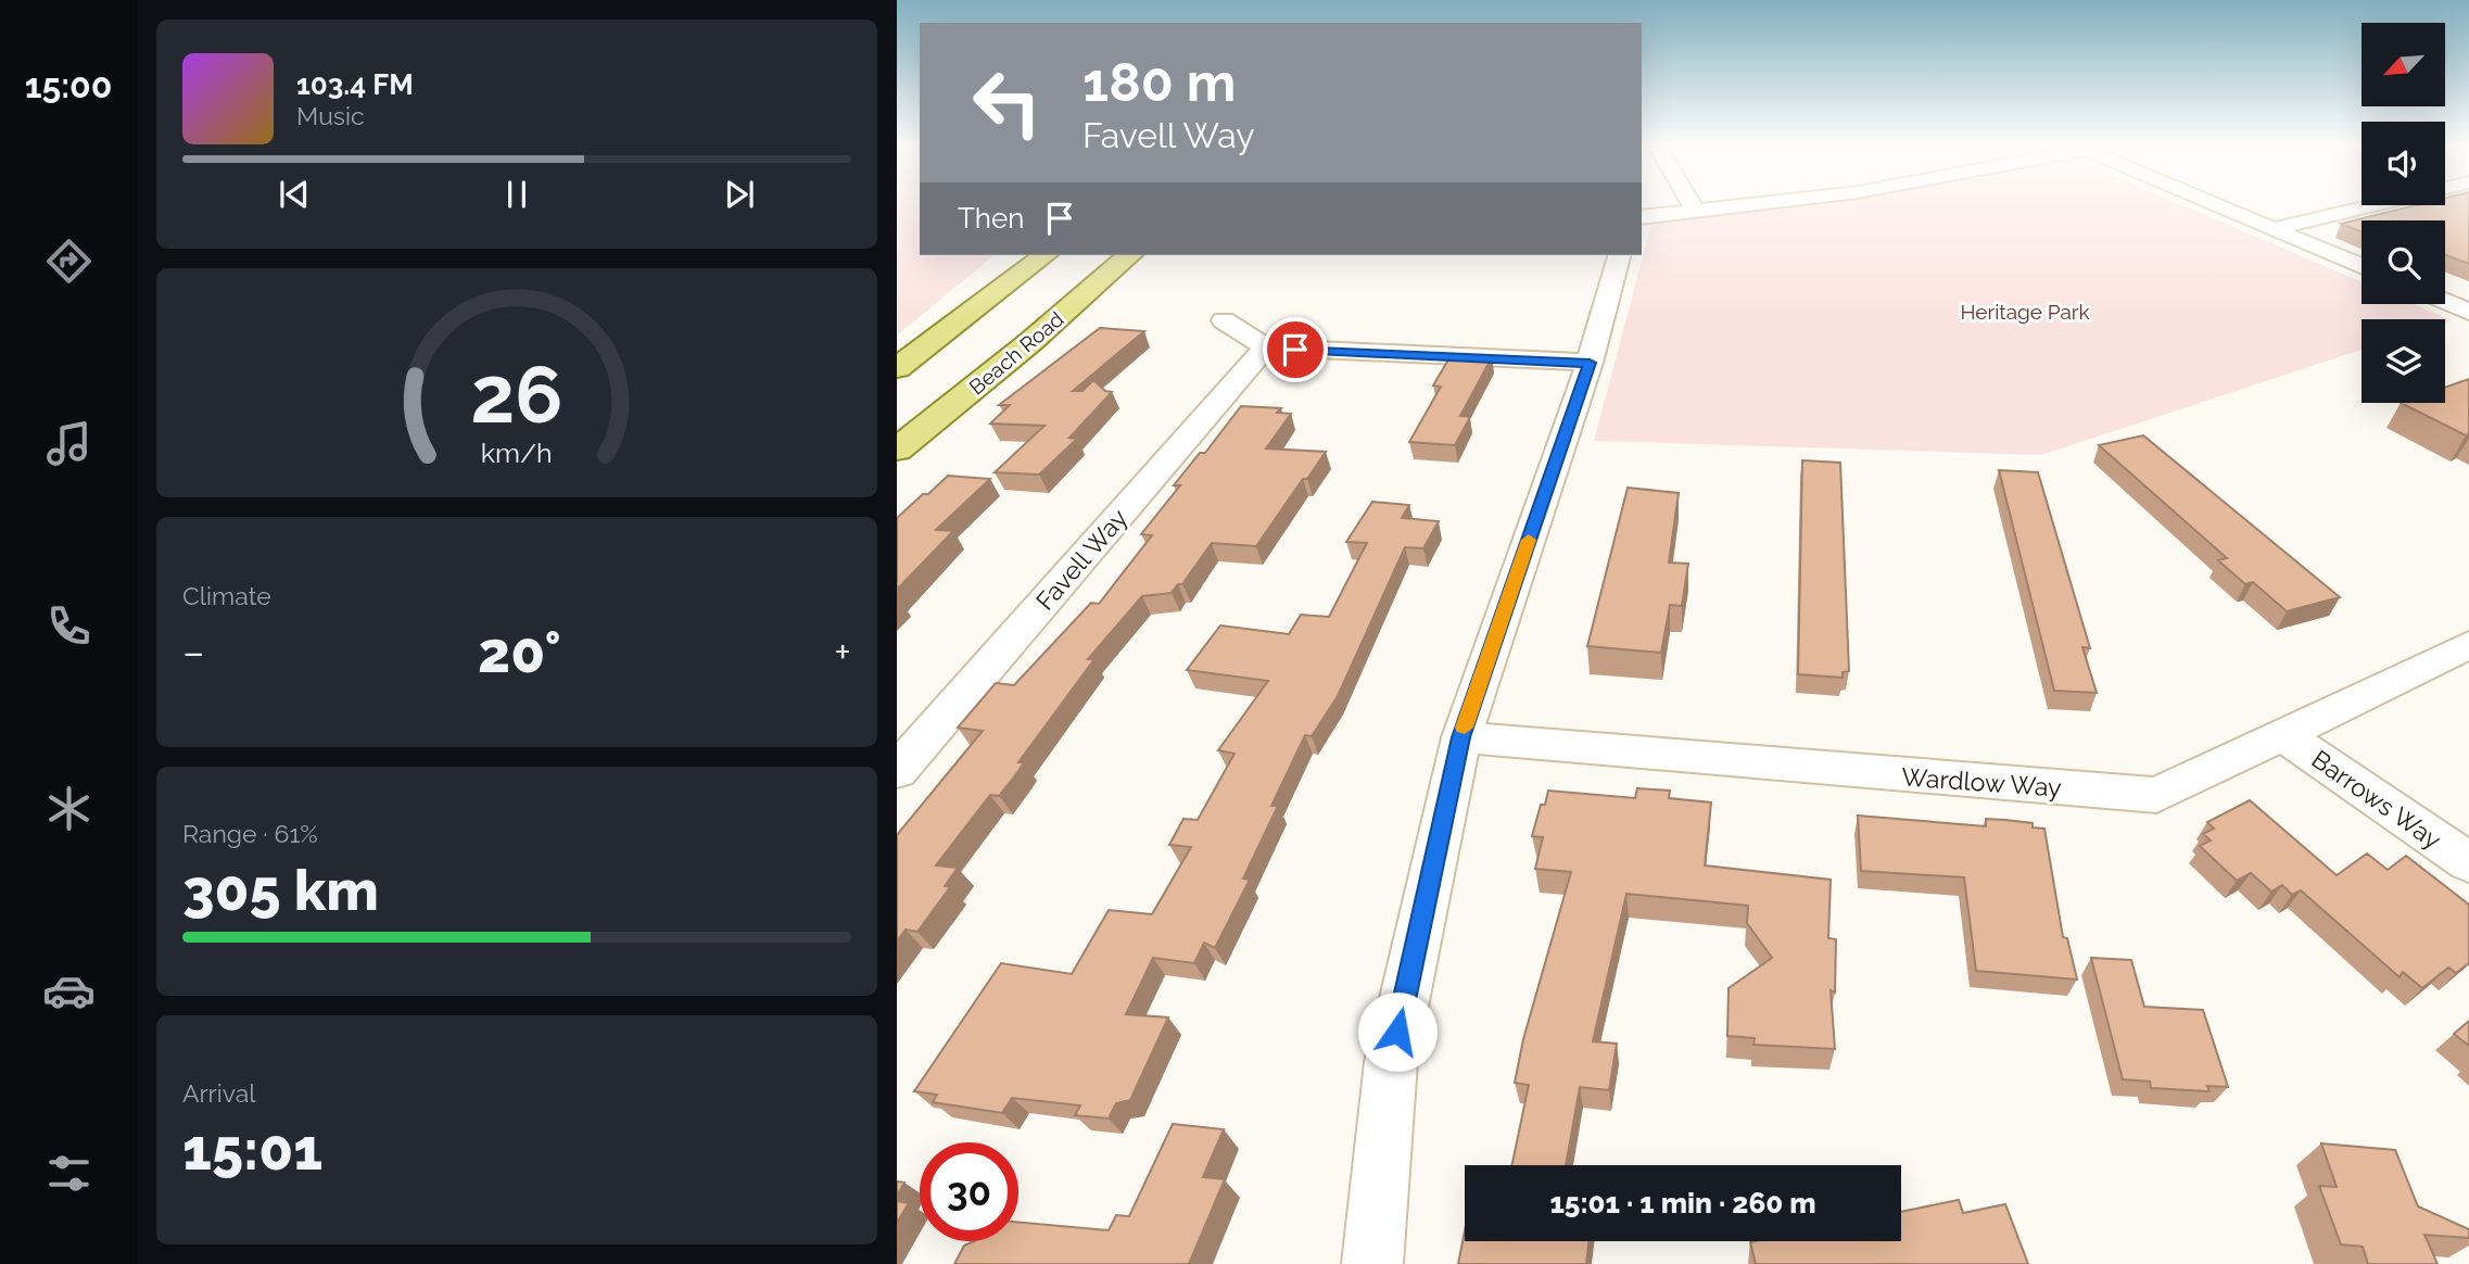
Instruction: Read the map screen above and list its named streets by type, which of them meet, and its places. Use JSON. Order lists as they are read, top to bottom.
{
  "streets": {
    "main road": ["Beach Road"],
    "street": ["Favell Way", "Wardlow Way", "Barrows Way"]
  },
  "crossings": [
    ["Wardlow Way", "Barrows Way"]
  ],
  "parks": ["Heritage Park"],
  "north": "bottom left",
  "page": {
    "tabs": "15:00",
    "turn": ["180 m", "Favell Way"],
    "song": ["103.4 FM", "Music"],
    "then": "Then",
    "tile": [
      "Climate",
      ["Range · 61%", "305 km"],
      ["Arrival", "15:01"]
    ],
    "heat": ["−", "20°", "+"],
    "limit": "30",
    "trip": "15:01 · 1 min · 260 m",
    "gauge": ["26", "km/h"]
  }
}
